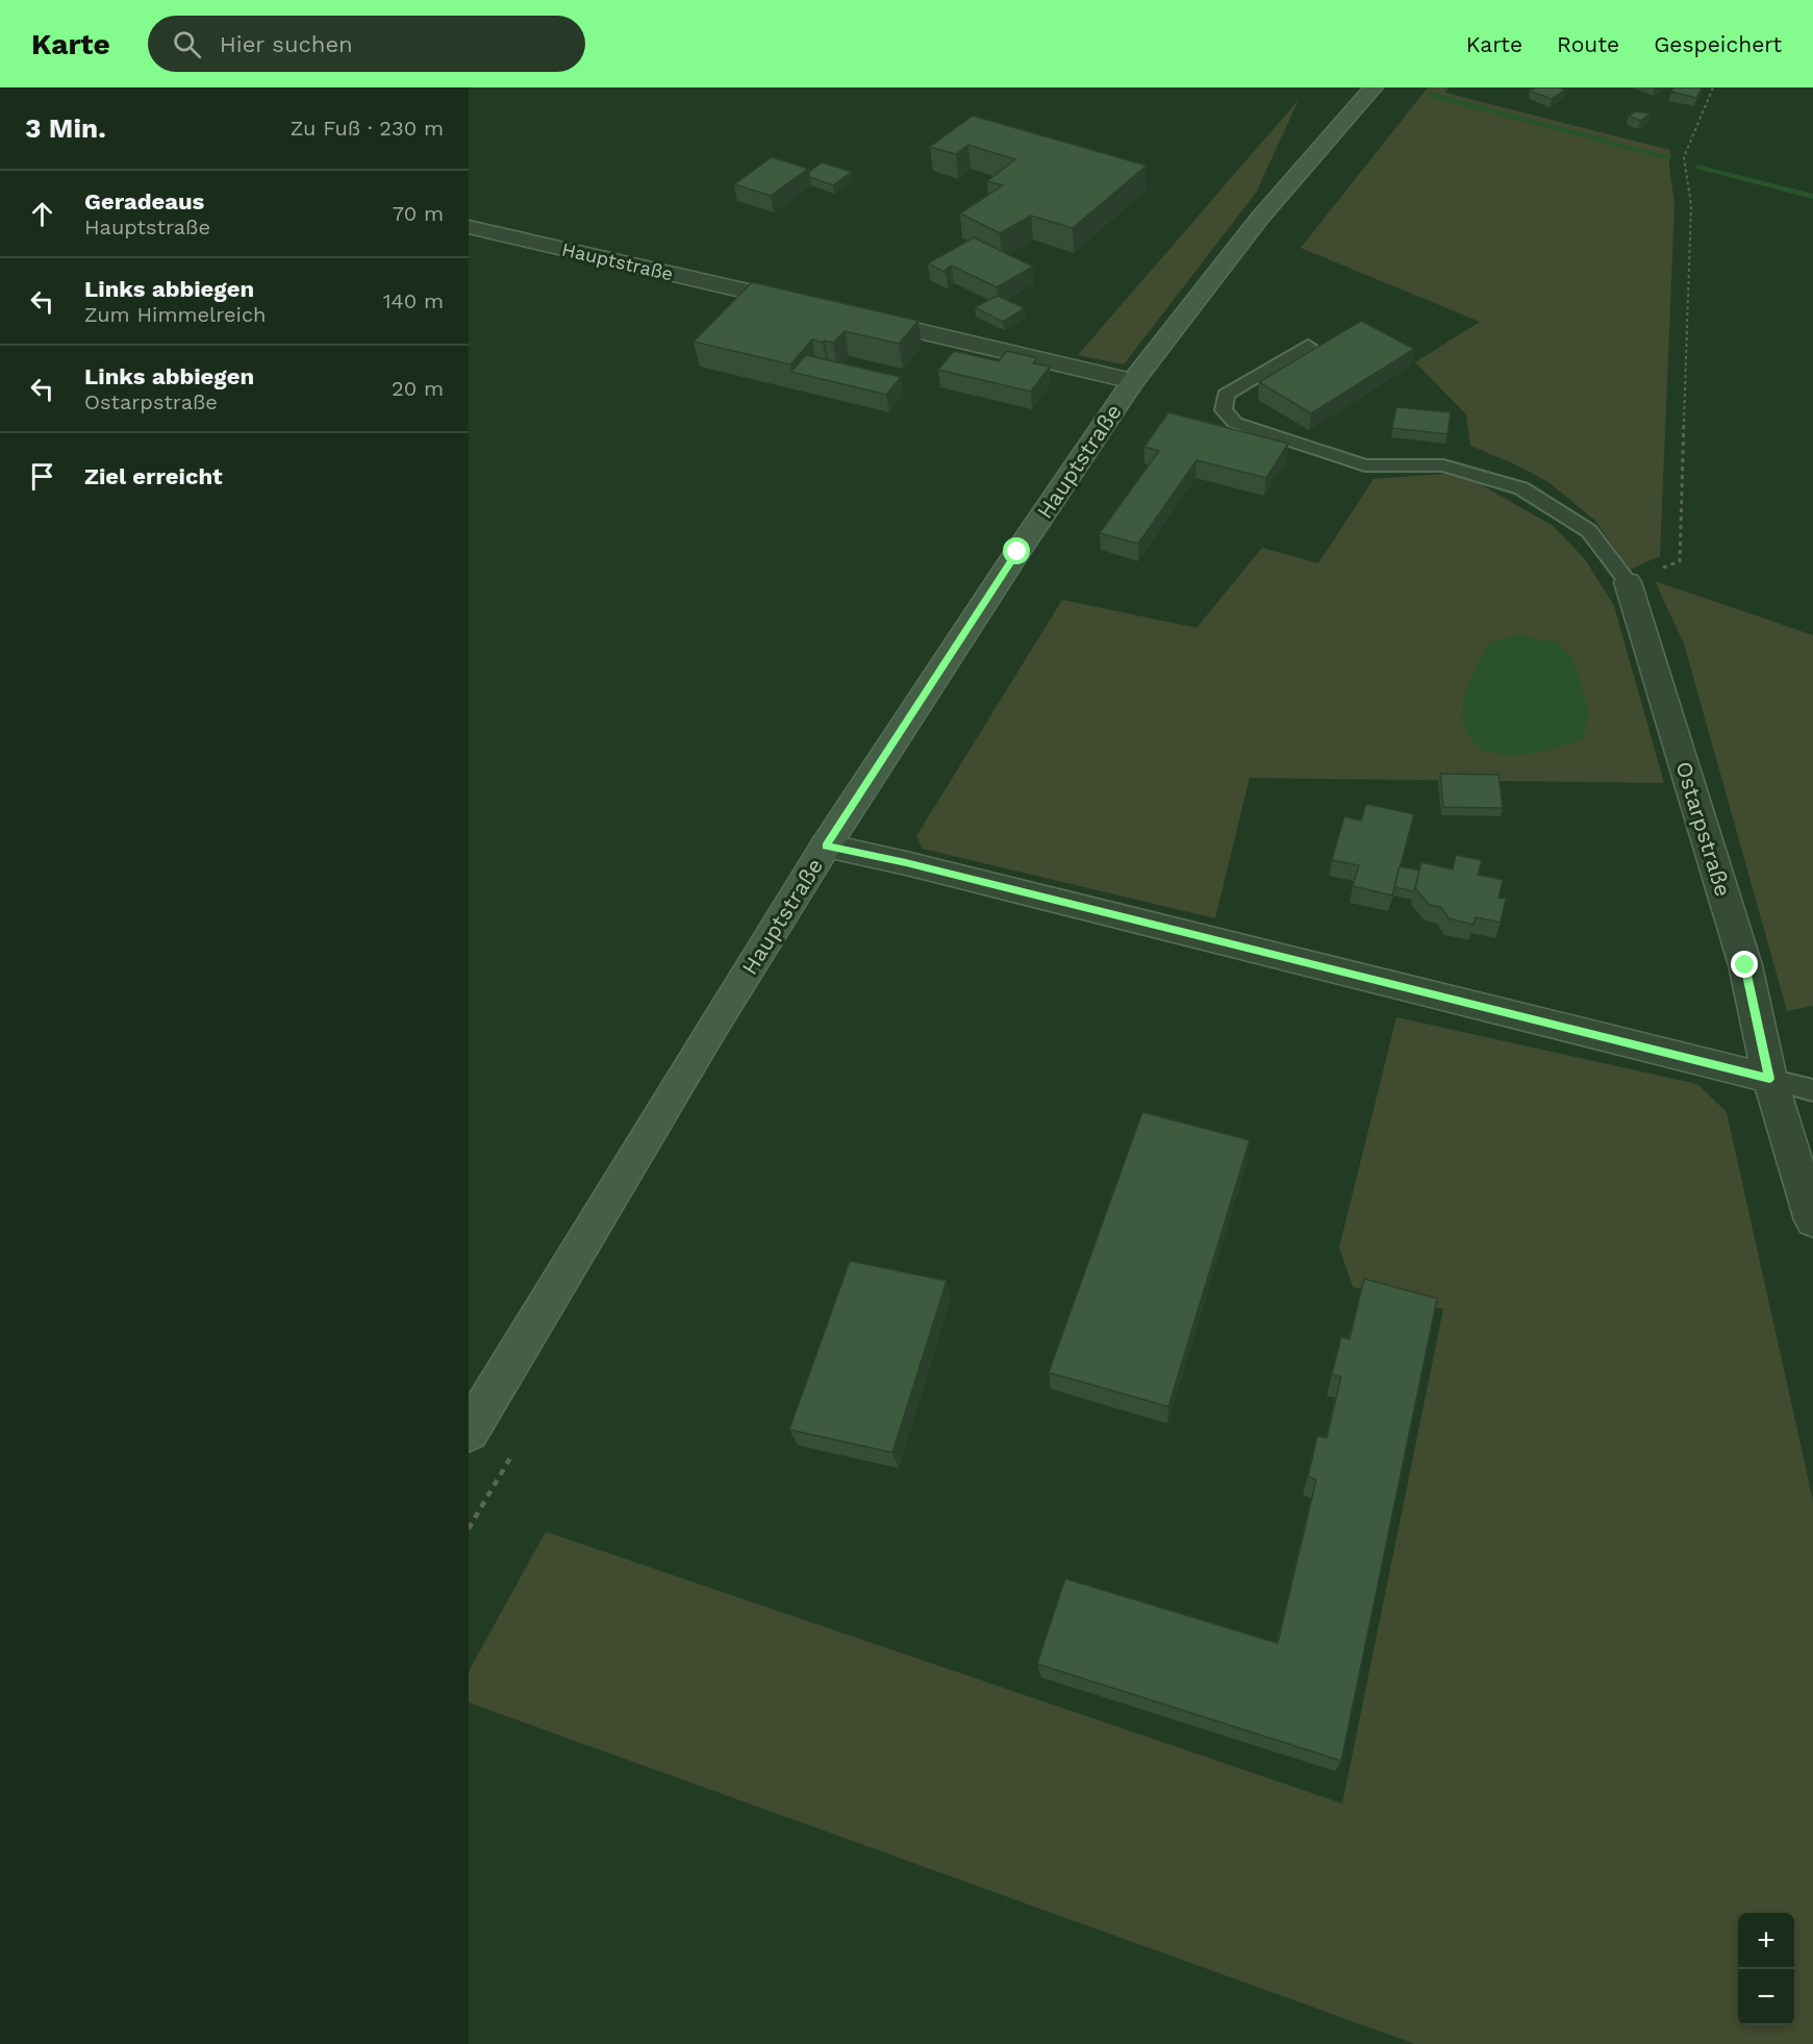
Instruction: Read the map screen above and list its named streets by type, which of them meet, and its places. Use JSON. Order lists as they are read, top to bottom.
{
  "streets": {
    "main road": ["Hauptstraße"],
    "street": ["Ostarpstraße"]
  },
  "page": {
    "header": "Karte",
    "search": "Hier suchen",
    "nav": ["Karte", "Route", "Gespeichert"],
    "heading": ["3 Min.", "Zu Fuß · 230 m"],
    "list": [
      ["Geradeaus", "Hauptstraße", "70 m"],
      ["Links abbiegen", "Zum Himmelreich", "140 m"],
      ["Links abbiegen", "Ostarpstraße", "20 m"],
      "Ziel erreicht"
    ],
    "map_buttons": ["+", "−"]
  }
}
